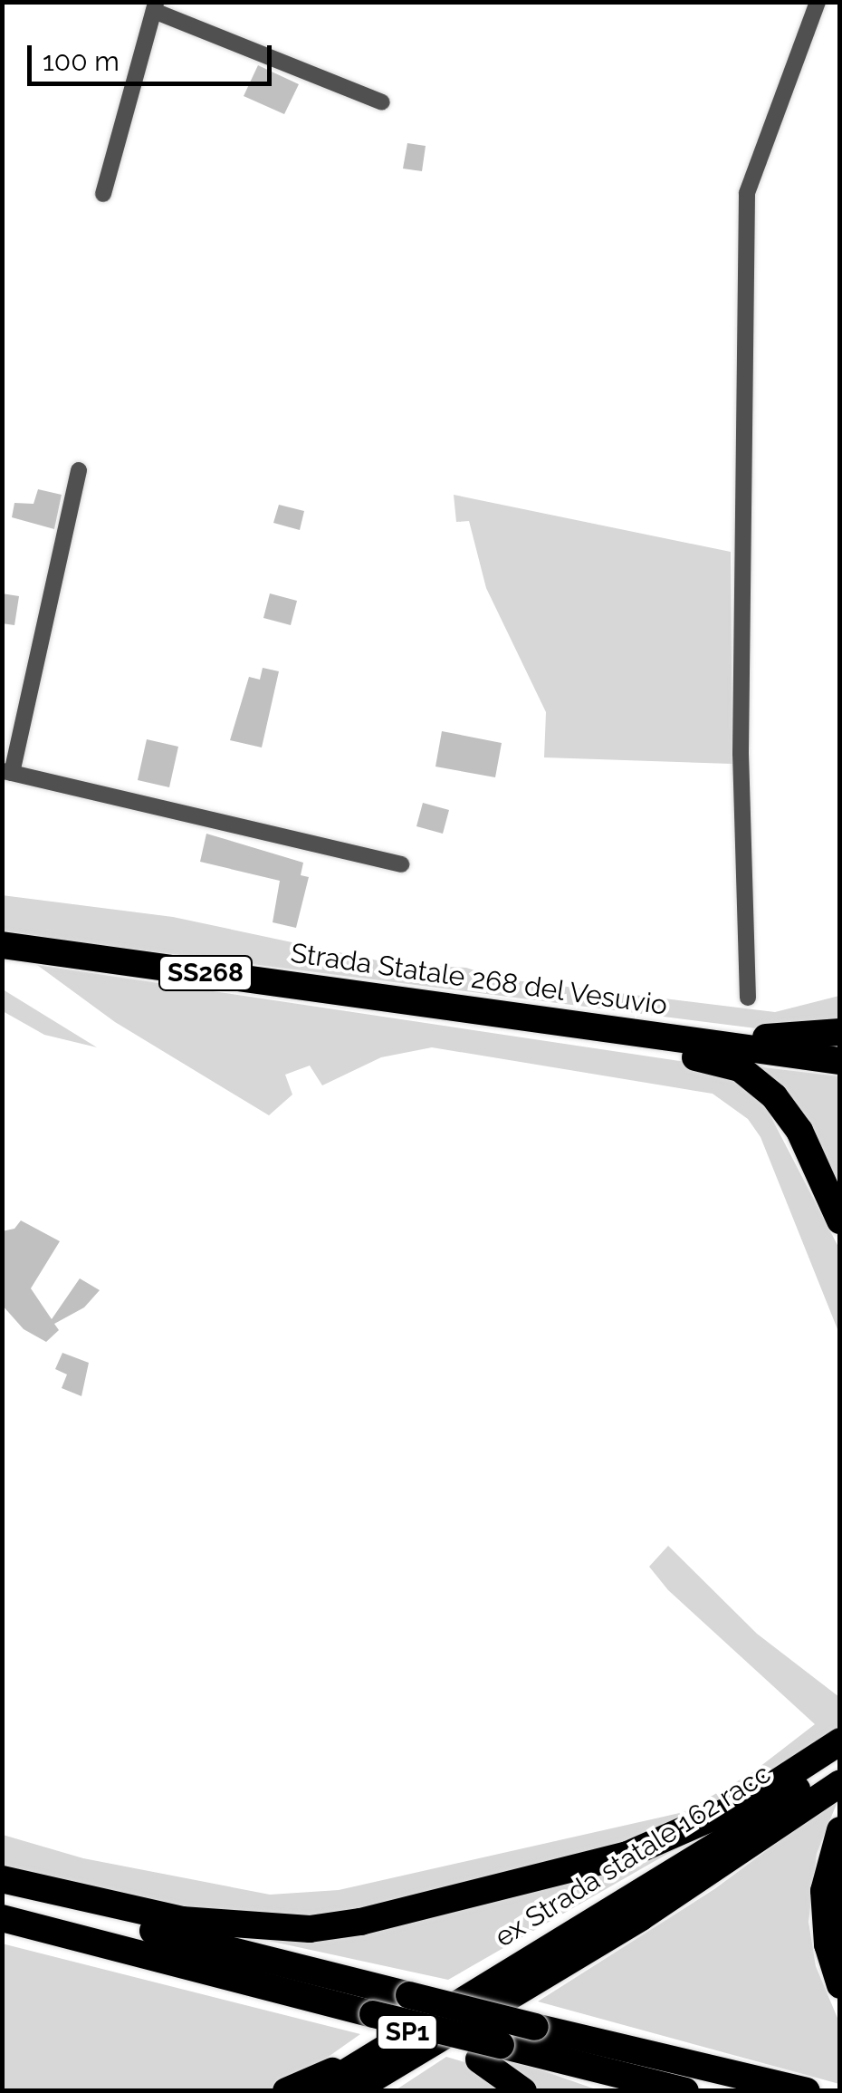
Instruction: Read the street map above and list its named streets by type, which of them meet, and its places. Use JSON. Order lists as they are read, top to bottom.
{
  "streets": {
    "highway": [
      "SS268",
      "Strada Statale 268 del Vesuvio",
      "ex Strada statale 162 racc",
      "SP1"
    ]
  },
  "crossings": [
    ["ex Strada statale 162 racc", "SP1"]
  ],
  "scale_bar": "100 m"
}
